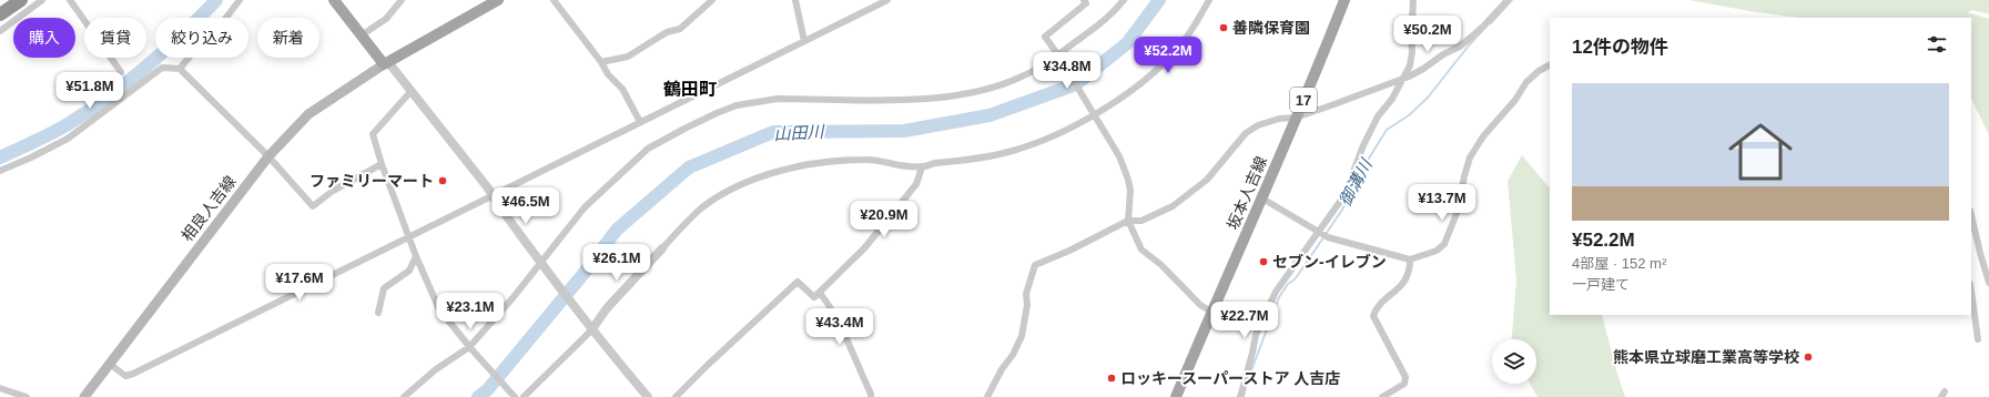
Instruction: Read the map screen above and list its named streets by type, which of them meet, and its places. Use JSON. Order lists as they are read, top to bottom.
{
  "streets": {
    "main road": ["17", "坂本人吉線", "相良人吉線"]
  },
  "districts": ["鶴田町"],
  "water": ["山田川", "御溝川"],
  "places": [
    "善隣保育園",
    "ファミリーマート",
    "セブン-イレブン",
    "熊本県立球磨工業高等学校",
    "ロッキースーパーストア 人吉店"
  ],
  "page": {
    "price": [
      "¥50.2M",
      "¥52.2M",
      "¥34.8M",
      "¥51.8M",
      "¥13.7M",
      "¥46.5M",
      "¥20.9M",
      "¥26.1M",
      "¥17.6M",
      "¥23.1M",
      "¥22.7M",
      "¥43.4M"
    ],
    "chip": [
      "購入",
      "賃貸",
      "絞り込み",
      "新着"
    ],
    "heading": "12件の物件",
    "list": [
      {
        "name": "¥52.2M",
        "note": "4部屋 · 152 m² · 一戸建て"
      }
    ]
  }
}
